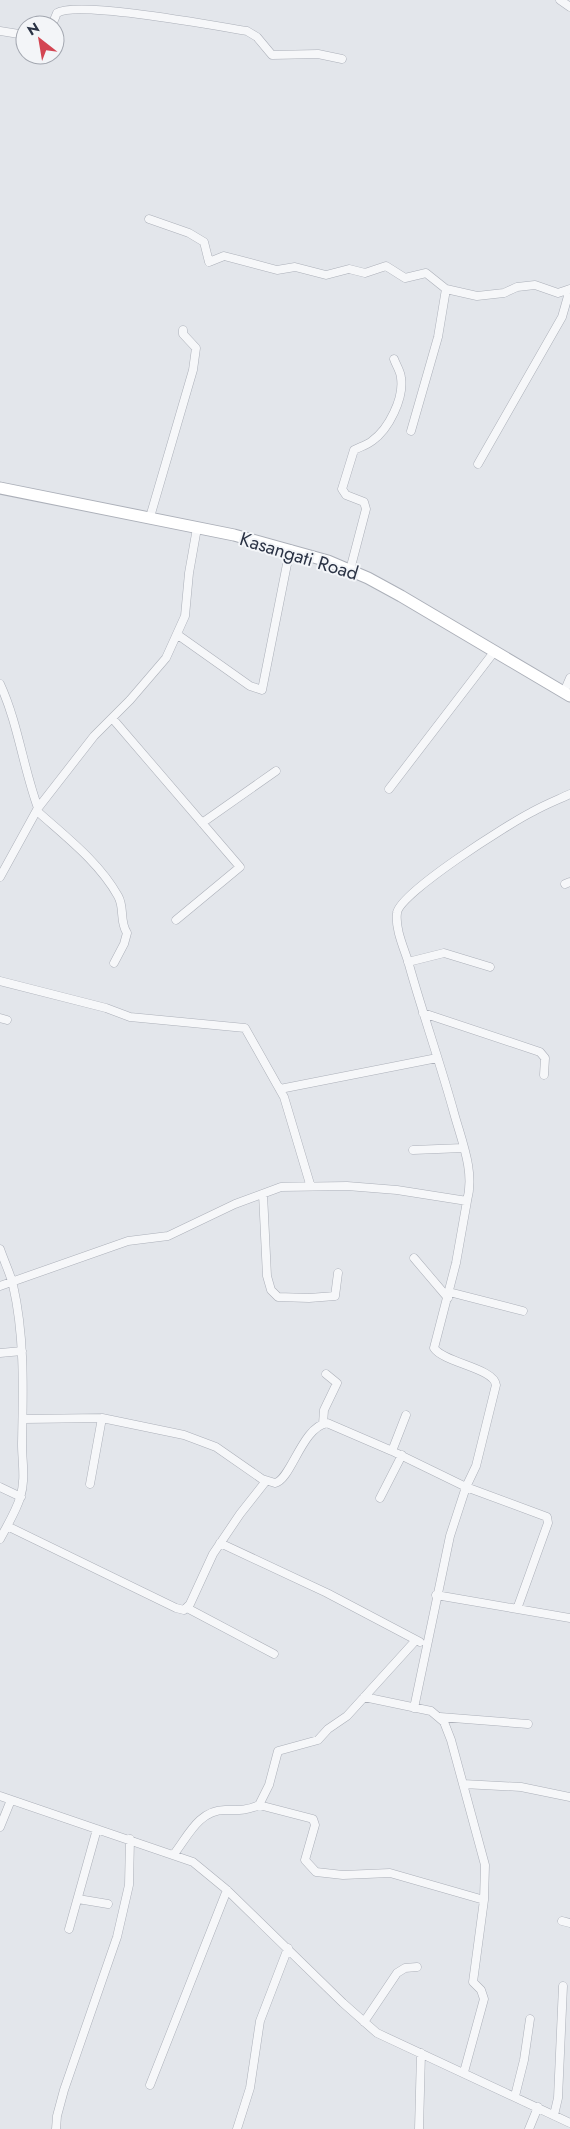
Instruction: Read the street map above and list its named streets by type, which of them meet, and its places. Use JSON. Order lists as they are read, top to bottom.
{
  "streets": {
    "street": ["Kasangati Road"]
  },
  "north": "top left"
}
